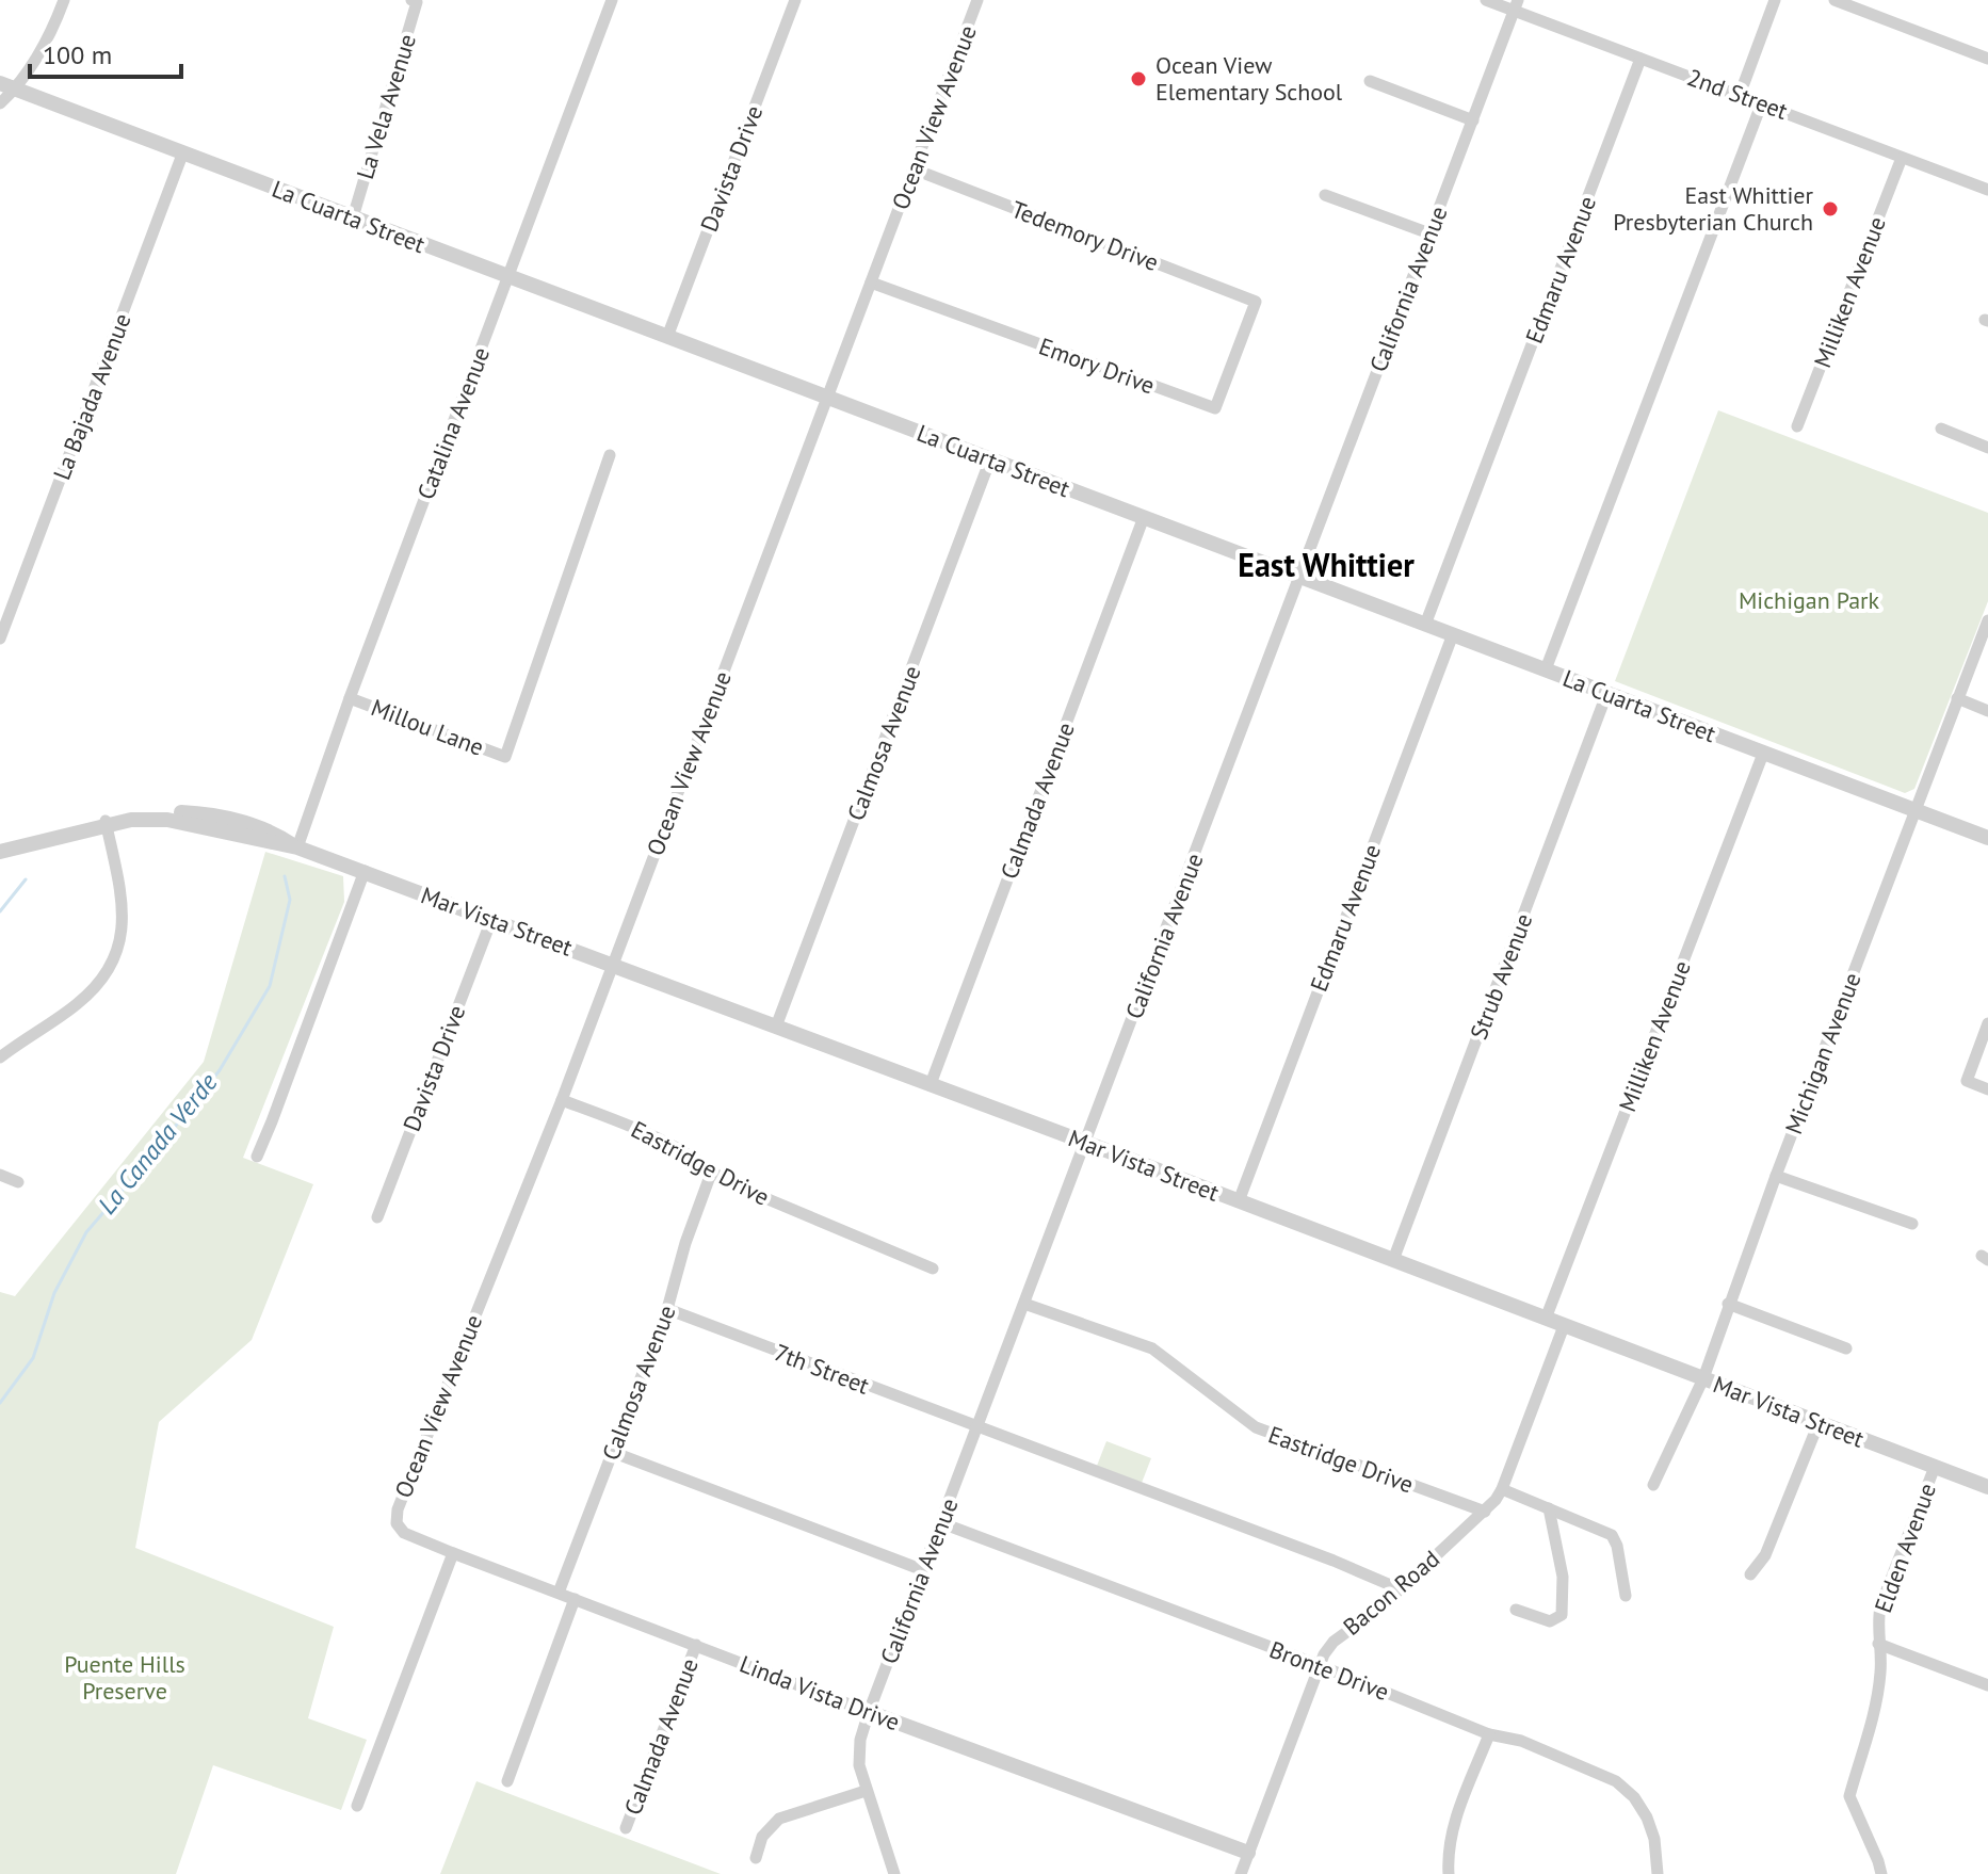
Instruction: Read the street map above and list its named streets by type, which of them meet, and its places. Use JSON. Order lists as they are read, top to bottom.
{
  "streets": {
    "street": [
      "2nd Street",
      "La Vela Avenue",
      "Ocean View Avenue",
      "Davista Drive",
      "La Cuarta Street",
      "Tedemory Drive",
      "Edmaru Avenue",
      "California Avenue",
      "Milliken Avenue",
      "Emory Drive",
      "La Bajada Avenue",
      "Catalina Avenue",
      "Millou Lane",
      "Calmosa Avenue",
      "Calmada Avenue",
      "Mar Vista Street",
      "Strub Avenue",
      "Michigan Avenue",
      "Eastridge Drive",
      "7th Street",
      "Elden Avenue",
      "Bacon Road",
      "Bronte Drive",
      "Linda Vista Drive"
    ]
  },
  "crossings": [
    ["2nd Street", "Edmaru Avenue"],
    ["2nd Street", "California Avenue"],
    ["2nd Street", "Milliken Avenue"],
    ["La Vela Avenue", "La Cuarta Street"],
    ["Ocean View Avenue", "La Cuarta Street"],
    ["Ocean View Avenue", "Tedemory Drive"],
    ["Ocean View Avenue", "Emory Drive"],
    ["Ocean View Avenue", "Mar Vista Street"],
    ["Ocean View Avenue", "Eastridge Drive"],
    ["Ocean View Avenue", "Linda Vista Drive"],
    ["Davista Drive", "La Cuarta Street"],
    ["Davista Drive", "Mar Vista Street"],
    ["La Cuarta Street", "Edmaru Avenue"],
    ["La Cuarta Street", "California Avenue"],
    ["La Cuarta Street", "Milliken Avenue"],
    ["La Cuarta Street", "La Bajada Avenue"],
    ["La Cuarta Street", "Catalina Avenue"],
    ["La Cuarta Street", "Calmosa Avenue"],
    ["La Cuarta Street", "Calmada Avenue"],
    ["La Cuarta Street", "Strub Avenue"],
    ["La Cuarta Street", "Michigan Avenue"],
    ["Tedemory Drive", "Emory Drive"],
    ["Edmaru Avenue", "Mar Vista Street"],
    ["California Avenue", "Mar Vista Street"],
    ["California Avenue", "Eastridge Drive"],
    ["California Avenue", "7th Street"],
    ["California Avenue", "Bronte Drive"],
    ["California Avenue", "Linda Vista Drive"],
    ["Milliken Avenue", "Mar Vista Street"],
    ["Catalina Avenue", "Millou Lane"],
    ["Catalina Avenue", "Mar Vista Street"],
    ["Calmosa Avenue", "Mar Vista Street"],
    ["Calmosa Avenue", "Eastridge Drive"],
    ["Calmosa Avenue", "7th Street"],
    ["Calmosa Avenue", "Linda Vista Drive"],
    ["Calmada Avenue", "Mar Vista Street"],
    ["Calmada Avenue", "Linda Vista Drive"],
    ["Mar Vista Street", "Strub Avenue"],
    ["Mar Vista Street", "Michigan Avenue"],
    ["Mar Vista Street", "Elden Avenue"],
    ["Mar Vista Street", "Bacon Road"],
    ["Eastridge Drive", "Bacon Road"],
    ["7th Street", "Bacon Road"],
    ["Bacon Road", "Bronte Drive"],
    ["Bacon Road", "Linda Vista Drive"]
  ],
  "districts": ["East Whittier"],
  "water": ["La Canada Verde"],
  "parks": ["Michigan Park", "Puente Hills Preserve"],
  "places": ["Ocean View Elementary School", "East Whittier Presbyterian Church"],
  "scale_bar": "100 m"
}
